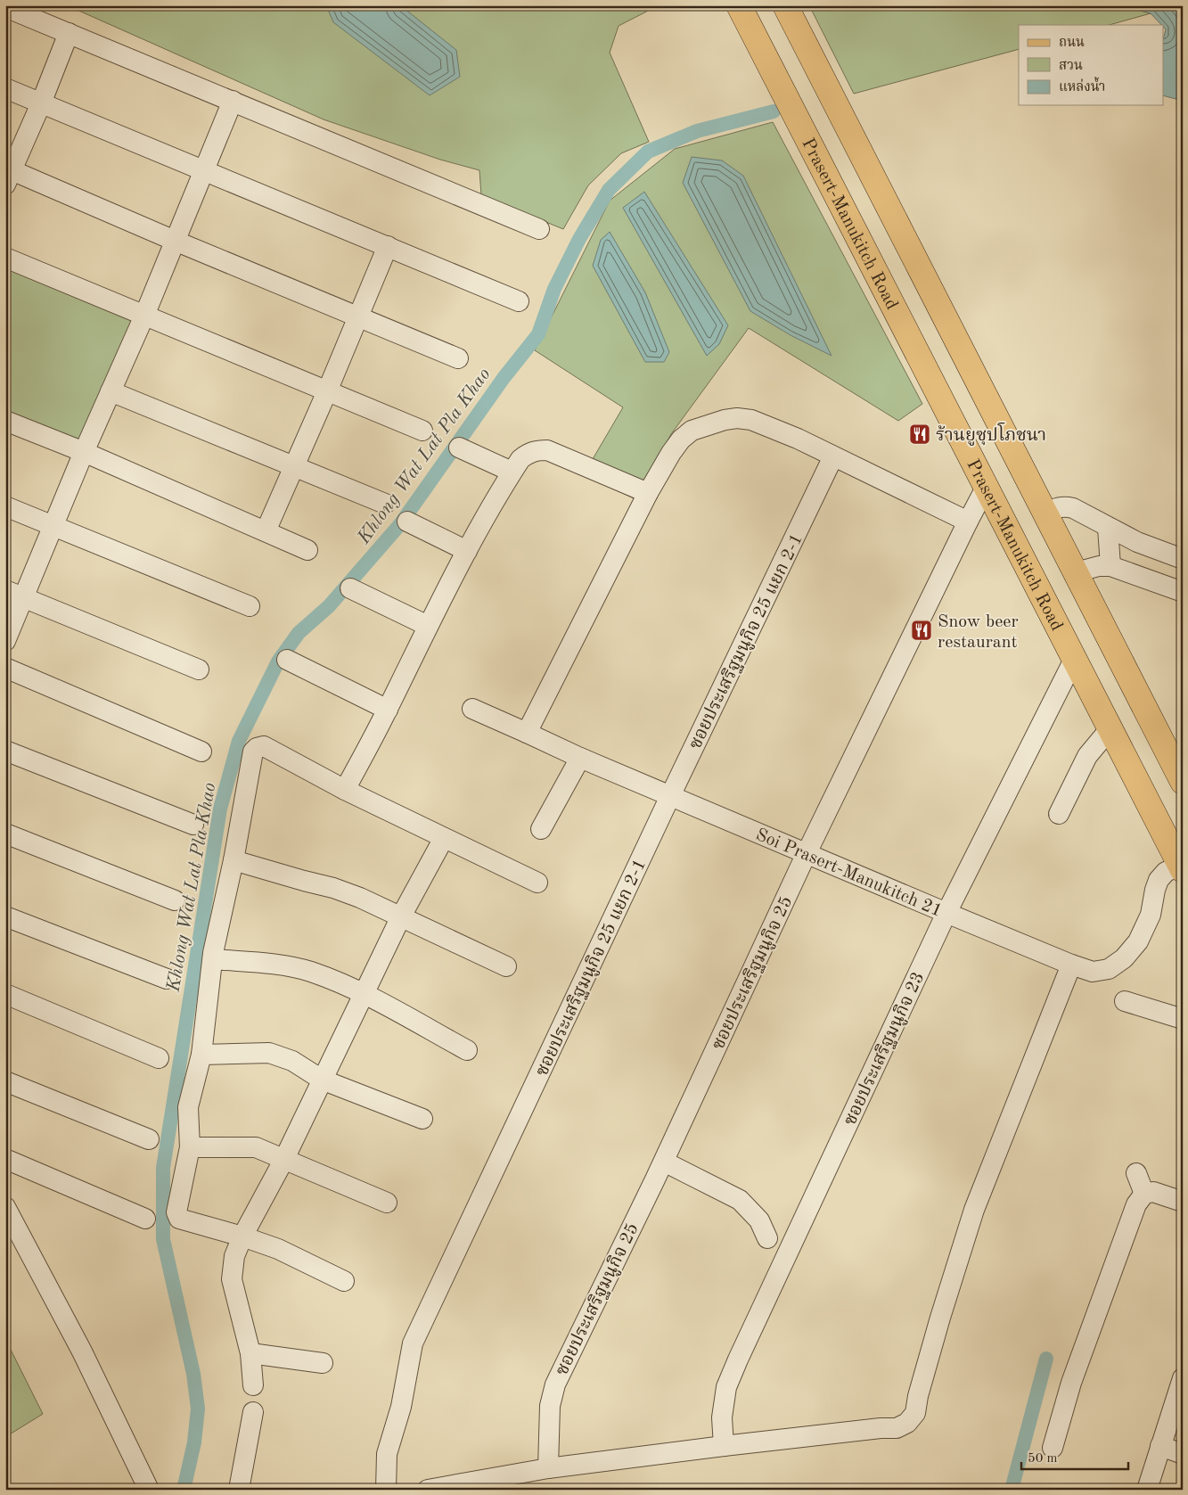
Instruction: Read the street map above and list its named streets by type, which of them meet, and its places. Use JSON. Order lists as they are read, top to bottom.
{
  "streets": {
    "main road": ["Prasert-Manukitch Road"],
    "street": [
      "ซอยประเสริฐมนูกิจ 25 แยก 2-1",
      "Soi Prasert-Manukitch 21",
      "ซอยประเสริฐมนูกิจ 25",
      "ซอยประเสริฐมนูกิจ 23"
    ]
  },
  "crossings": [
    ["Prasert-Manukitch Road", "Soi Prasert-Manukitch 21"],
    ["Prasert-Manukitch Road", "ซอยประเสริฐมนูกิจ 25"],
    ["Prasert-Manukitch Road", "ซอยประเสริฐมนูกิจ 23"],
    ["ซอยประเสริฐมนูกิจ 25 แยก 2-1", "Soi Prasert-Manukitch 21"],
    ["Soi Prasert-Manukitch 21", "ซอยประเสริฐมนูกิจ 25"],
    ["Soi Prasert-Manukitch 21", "ซอยประเสริฐมนูกิจ 23"]
  ],
  "water": ["Khlong Wat Lat Pla Khao"],
  "places": {
    "restaurant": ["ร้านยูซุปโภชนา", "Snow beer restaurant"]
  },
  "legend": ["ถนน", "สวน", "แหล่งน้ำ"],
  "scale_bar": "50 m"
}
